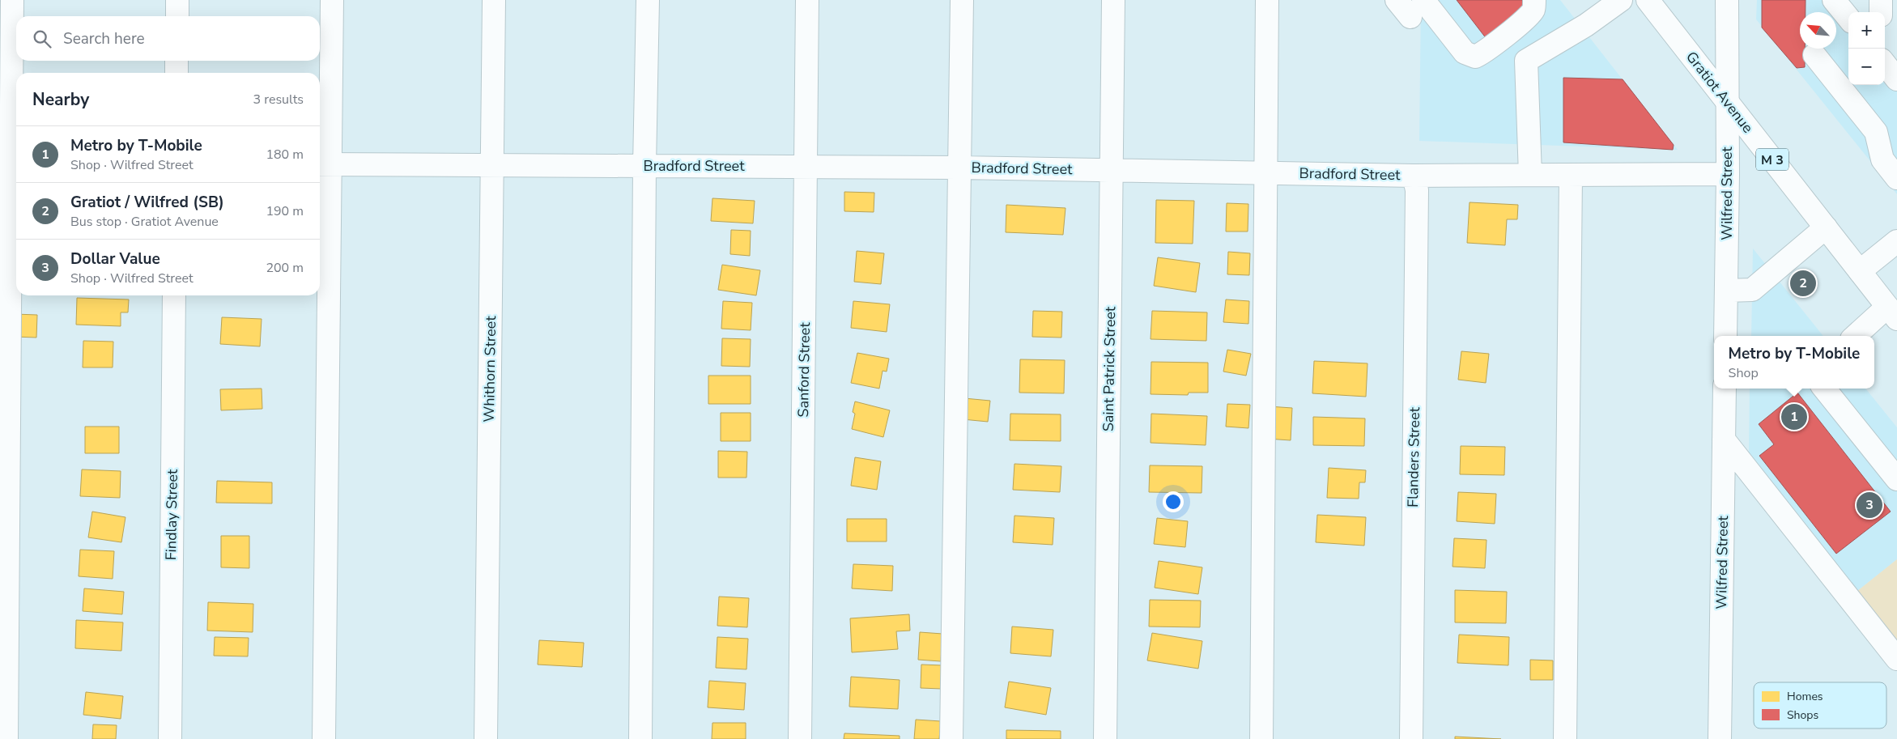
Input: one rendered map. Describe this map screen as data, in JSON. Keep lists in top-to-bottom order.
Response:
{
  "streets": {
    "street": [
      "Gratiot Avenue",
      "M 3",
      "Bradford Street",
      "Wilfred Street",
      "Whithorn Street",
      "Saint Patrick Street",
      "Sanford Street",
      "Flanders Street",
      "Findlay Street"
    ]
  },
  "crossings": [
    ["Gratiot Avenue", "Wilfred Street"],
    ["Bradford Street", "Wilfred Street"],
    ["Bradford Street", "Whithorn Street"],
    ["Bradford Street", "Saint Patrick Street"],
    ["Bradford Street", "Sanford Street"],
    ["Bradford Street", "Flanders Street"]
  ],
  "legend": ["Homes", "Shops"],
  "north": "top left",
  "page": {
    "map_buttons": ["+", "−"],
    "search": "Search here",
    "heading": ["Nearby", "3 results"],
    "list": [
      {
        "mark": "1",
        "name": "Metro by T-Mobile",
        "note": "Shop · Wilfred Street",
        "value": "180 m"
      },
      {
        "mark": "2",
        "name": "Gratiot / Wilfred (SB)",
        "note": "Bus stop · Gratiot Avenue",
        "value": "190 m"
      },
      {
        "mark": "3",
        "name": "Dollar Value",
        "note": "Shop · Wilfred Street",
        "value": "200 m"
      }
    ],
    "pins": ["2", "1", "3"],
    "popup": ["Metro by T-Mobile", "Shop"]
  }
}
